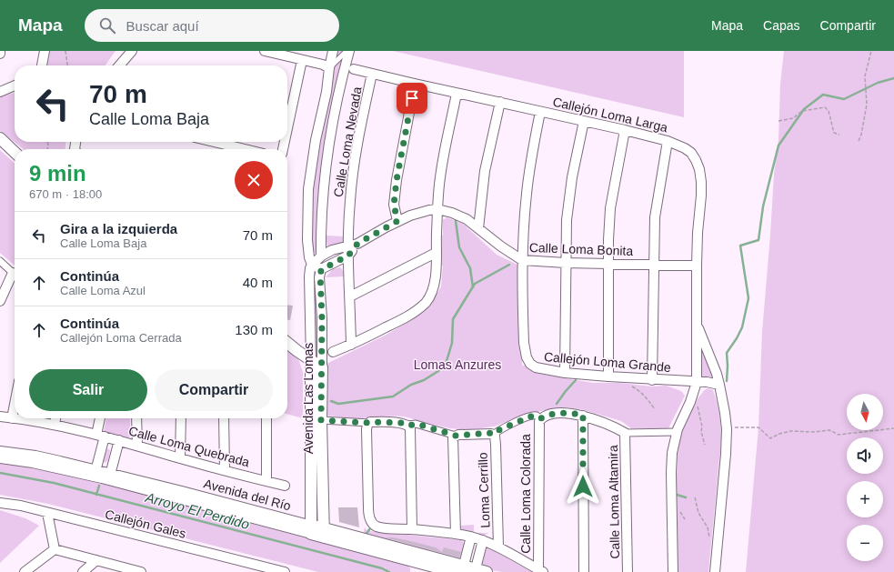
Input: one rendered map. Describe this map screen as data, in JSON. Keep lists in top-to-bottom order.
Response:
{
  "streets": {
    "street": [
      "Callejón Loma Larga",
      "Calle Loma Nevada",
      "Calle Loma Bonita",
      "Callejón Loma Grande",
      "Avenida Las Lomas",
      "Calle Loma Quebrada",
      "Loma Cerrillo",
      "Calle Loma Colorada",
      "Avenida del Río",
      "Calle Loma Altamira",
      "Callejón Gales"
    ]
  },
  "crossings": [
    ["Callejón Loma Larga", "Calle Loma Nevada"],
    ["Callejón Loma Larga", "Calle Loma Bonita"],
    ["Callejón Loma Larga", "Callejón Loma Grande"],
    ["Calle Loma Nevada", "Calle Loma Bonita"],
    ["Calle Loma Bonita", "Callejón Loma Grande"],
    ["Calle Loma Bonita", "Avenida Las Lomas"],
    ["Avenida Las Lomas", "Avenida del Río"]
  ],
  "water": ["Arroyo El Perdido"],
  "parks": ["Lomas Anzures"],
  "north": "bottom",
  "page": {
    "header": "Mapa",
    "search": "Buscar aquí",
    "nav": ["Mapa", "Capas", "Compartir"],
    "turn": ["70 m", "Calle Loma Baja"],
    "heading": ["9 min", "670 m · 18:00"],
    "list": [
      {
        "name": "Gira a la izquierda",
        "note": "Calle Loma Baja",
        "value": "70 m"
      },
      {
        "name": "Continúa",
        "note": "Calle Loma Azul",
        "value": "40 m"
      },
      {
        "name": "Continúa",
        "note": "Callejón Loma Cerrada",
        "value": "130 m"
      }
    ],
    "buttons": ["Salir", "Compartir"],
    "map_buttons": ["+", "−"]
  }
}
